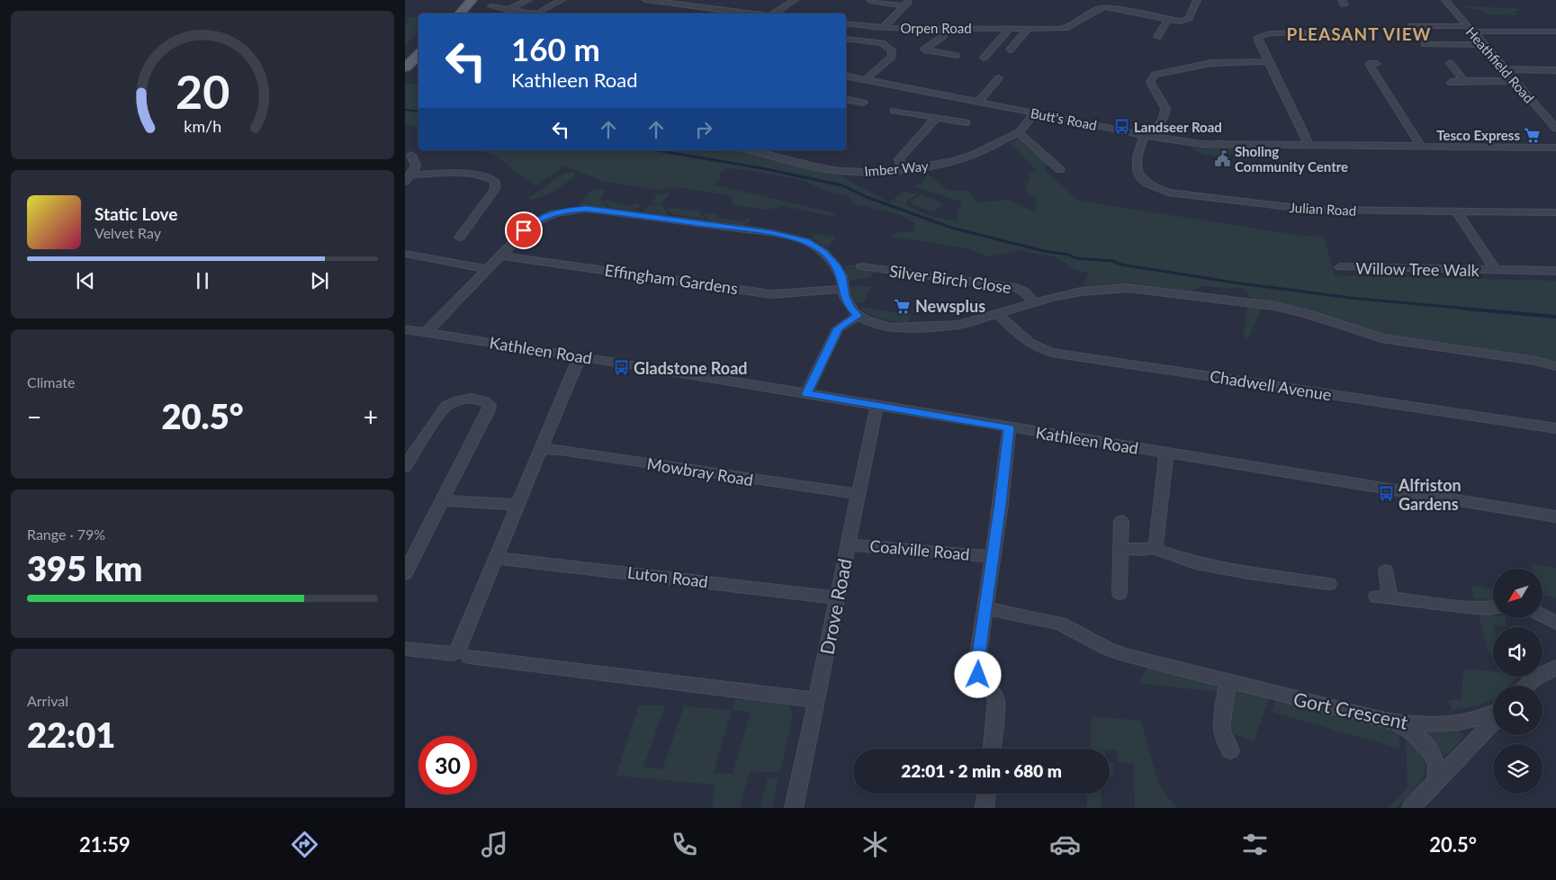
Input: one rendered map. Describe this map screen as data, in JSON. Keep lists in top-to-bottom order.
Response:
{
  "streets": {
    "street": [
      "Orpen Road",
      "Heathfield Road",
      "Butt's Road",
      "Imber Way",
      "Julian Road",
      "Willow Tree Walk",
      "Effingham Gardens",
      "Silver Birch Close",
      "Kathleen Road",
      "Chadwell Avenue",
      "Mowbray Road",
      "Coalville Road",
      "Luton Road",
      "Drove Road",
      "Gort Crescent"
    ]
  },
  "crossings": [
    ["Butt's Road", "Imber Way"],
    ["Butt's Road", "Julian Road"],
    ["Julian Road", "Willow Tree Walk"],
    ["Kathleen Road", "Drove Road"],
    ["Mowbray Road", "Drove Road"],
    ["Coalville Road", "Drove Road"],
    ["Luton Road", "Drove Road"]
  ],
  "districts": ["PLEASANT VIEW"],
  "places": {
    "bus stop": ["Landseer Road", "Gladstone Road", "Alfriston Gardens"],
    "supermarket": ["Tesco Express", "Newsplus"],
    "public building": ["Sholing Community Centre"]
  },
  "north": "bottom left",
  "page": {
    "turn": ["160 m", "Kathleen Road"],
    "song": ["Static Love", "Velvet Ray"],
    "tile": [
      "Climate",
      ["Range · 79%", "395 km"],
      ["Arrival", "22:01"]
    ],
    "heat": ["−", "20.5°", "+"],
    "limit": "30",
    "trip": "22:01 · 2 min · 680 m",
    "tabs": ["21:59", "20.5°"],
    "gauge": ["20", "km/h"]
  }
}
